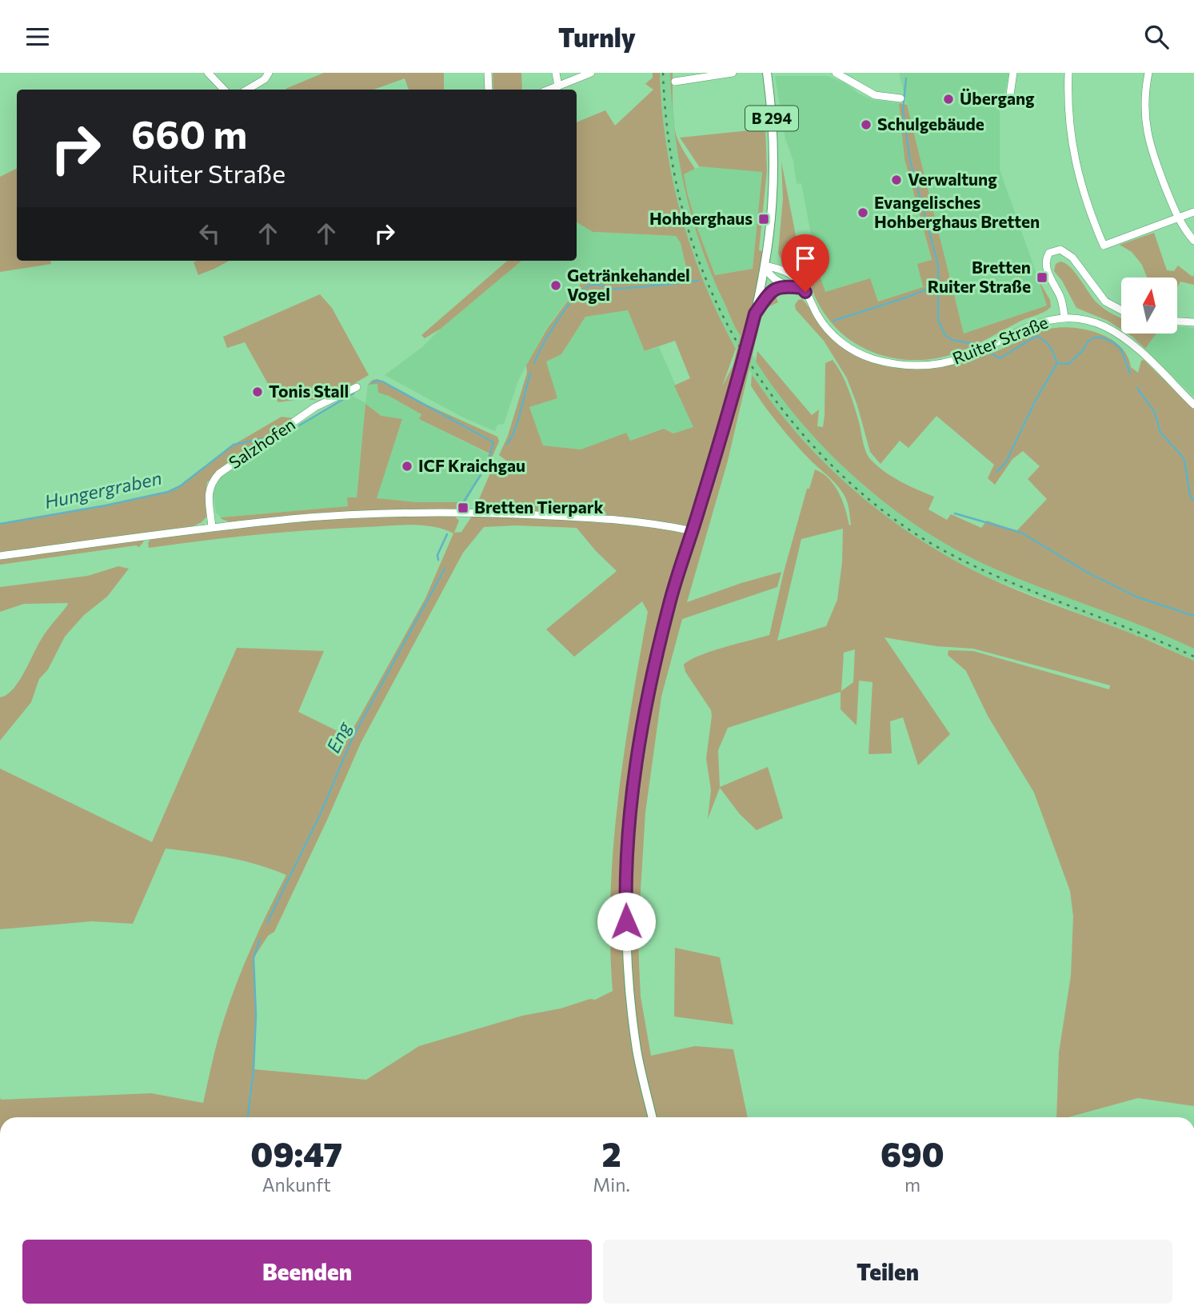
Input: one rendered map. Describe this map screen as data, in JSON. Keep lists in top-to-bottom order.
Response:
{
  "streets": {
    "main road": ["B 294"],
    "street": ["Ruiter Straße", "Salzhofen"]
  },
  "crossings": [
    ["B 294", "Ruiter Straße"]
  ],
  "water": ["Hungergraben", "Eng"],
  "places": {
    "other": [
      "Übergang",
      "Schulgebäude",
      "Verwaltung",
      "Evangelisches Hohberghaus Bretten",
      "Getränkehandel Vogel",
      "Tonis Stall",
      "ICF Kraichgau"
    ],
    "transit": ["Hohberghaus", "Bretten Ruiter Straße", "Bretten Tierpark"]
  },
  "north": "top",
  "page": {
    "header": "Turnly",
    "turn": ["660 m", "Ruiter Straße"],
    "eta": [
      "09:47",
      "Ankunft",
      "2",
      "Min.",
      "690",
      "m"
    ],
    "buttons": ["Beenden", "Teilen"]
  }
}
